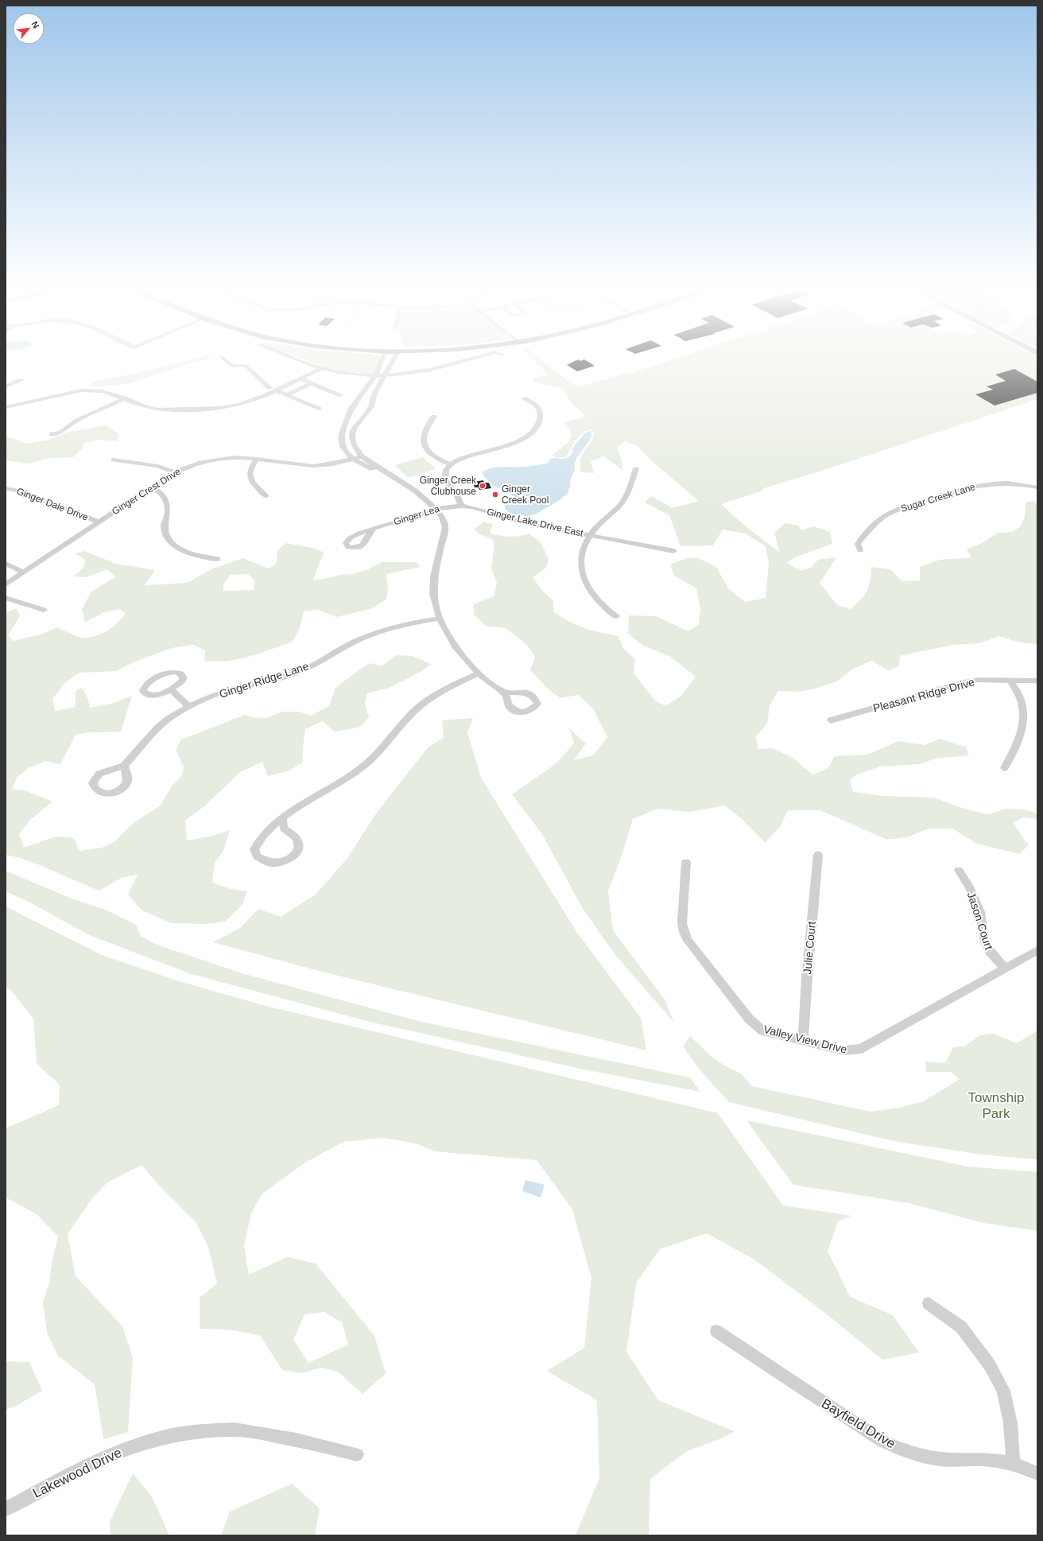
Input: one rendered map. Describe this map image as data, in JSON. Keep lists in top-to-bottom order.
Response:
{
  "streets": {
    "street": [
      "Ginger Crest Drive",
      "Sugar Creek Lane",
      "Ginger Dale Drive",
      "Ginger Lea",
      "Ginger Lake Drive East",
      "Ginger Ridge Lane",
      "Pleasant Ridge Drive",
      "Jason Court",
      "Julie Court",
      "Valley View Drive",
      "Bayfield Drive",
      "Lakewood Drive"
    ]
  },
  "crossings": [
    ["Ginger Crest Drive", "Ginger Dale Drive"],
    ["Ginger Lea", "Ginger Lake Drive East"],
    ["Jason Court", "Valley View Drive"],
    ["Julie Court", "Valley View Drive"]
  ],
  "parks": ["Township Park"],
  "places": ["Ginger Creek Clubhouse", "Ginger Creek Pool"],
  "north": "top right"
}
